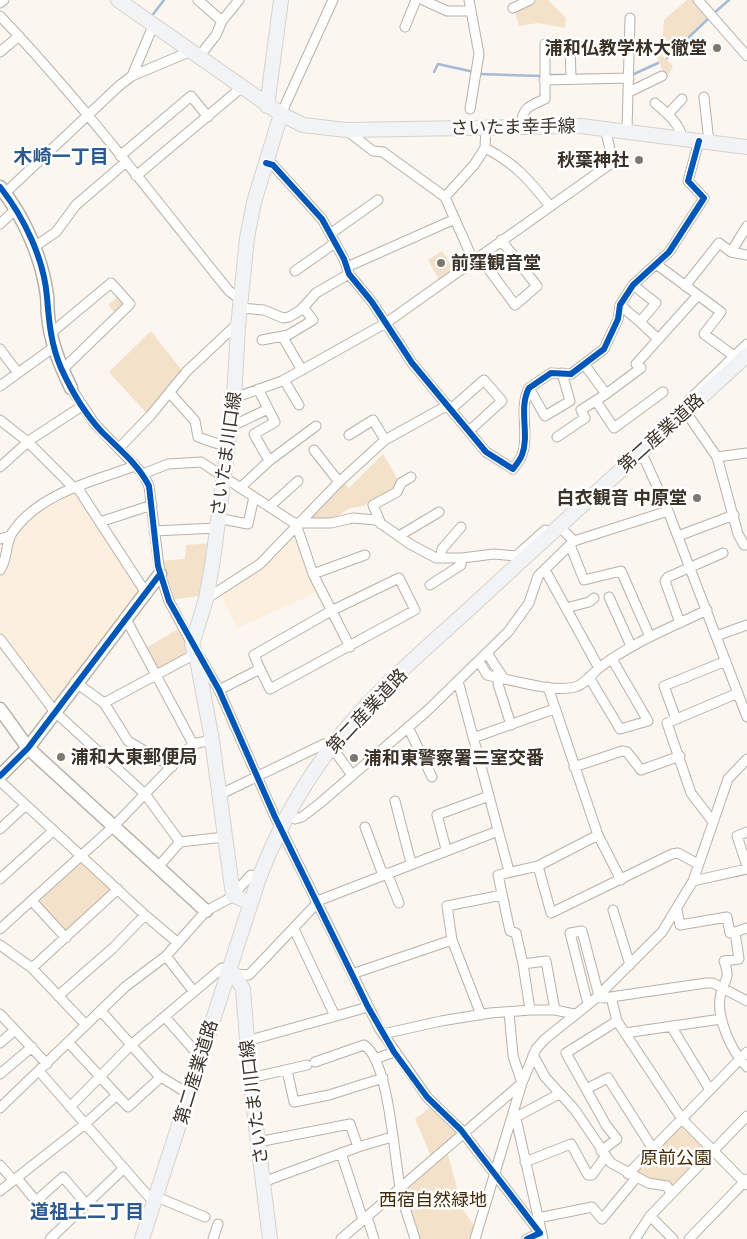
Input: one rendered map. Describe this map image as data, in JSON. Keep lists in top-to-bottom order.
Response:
{
  "streets": {
    "main road": ["さいたま幸手線", "第二産業道路", "さいたま川口線"]
  },
  "crossings": [
    ["さいたま幸手線", "さいたま川口線"],
    ["第二産業道路", "さいたま川口線"]
  ],
  "districts": ["木崎一丁目", "道祖土二丁目"],
  "parks": ["原前公園", "西宿自然緑地"],
  "places": [
    "浦和仏教学林大徹堂",
    "秋葉神社",
    "前窪観音堂",
    "白衣観音 中原堂",
    "浦和大東郵便局",
    "浦和東警察署三室交番"
  ]
}
